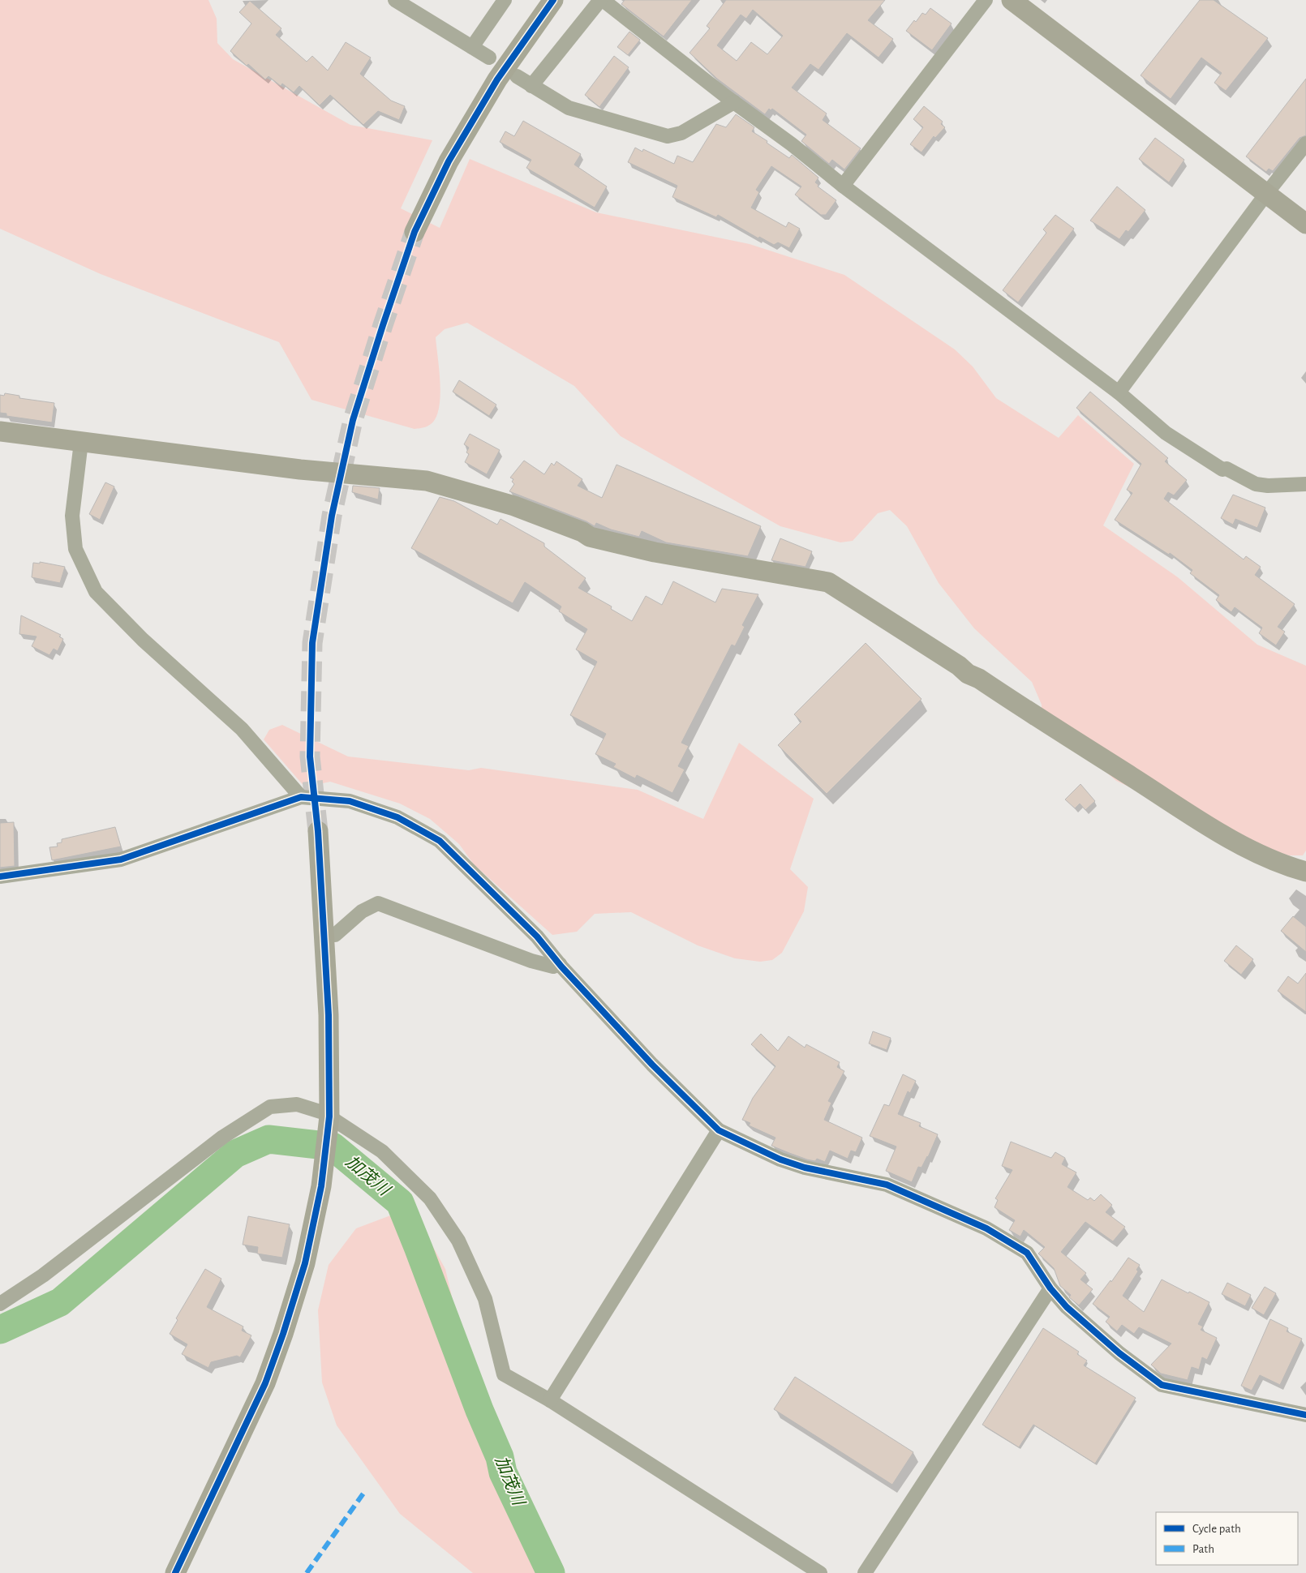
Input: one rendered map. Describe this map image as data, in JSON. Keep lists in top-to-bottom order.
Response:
{
  "water": ["加茂川"],
  "legend": ["Cycle path", "Path"]
}
